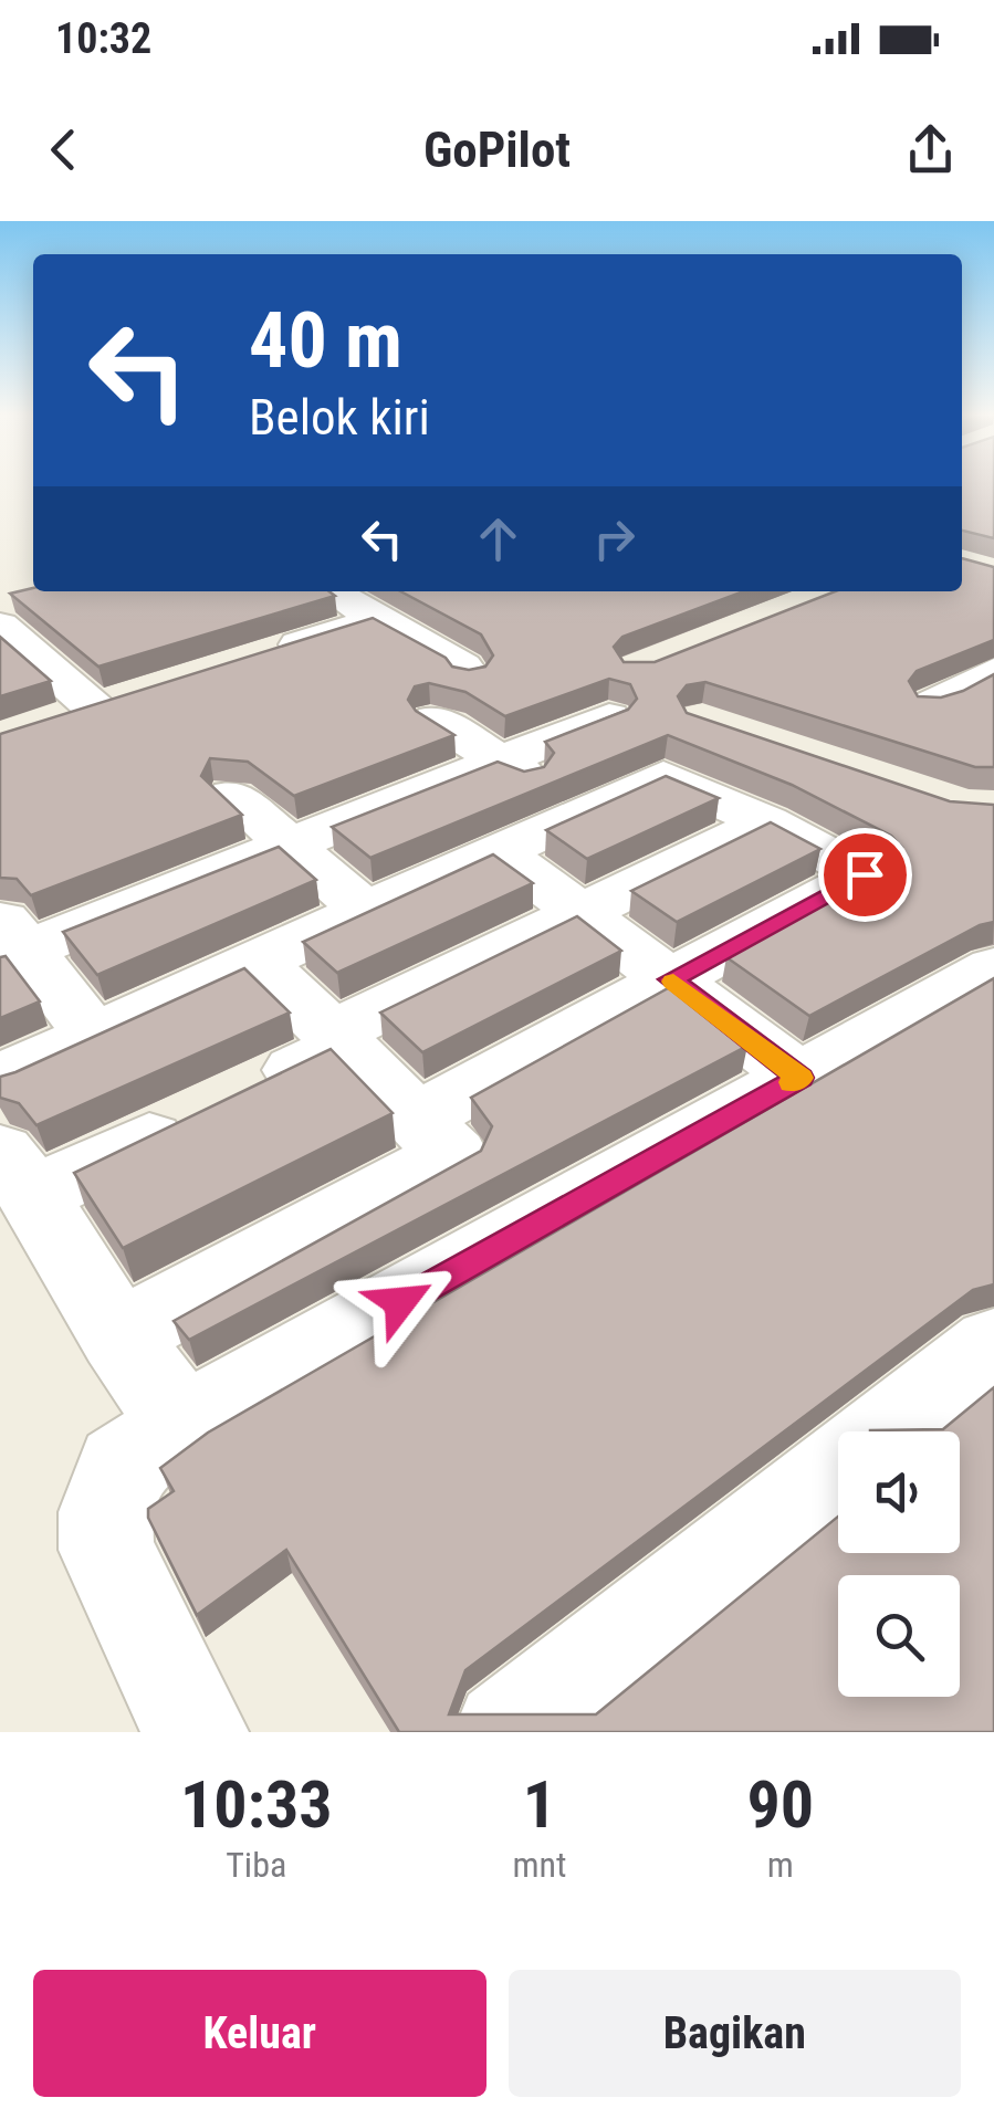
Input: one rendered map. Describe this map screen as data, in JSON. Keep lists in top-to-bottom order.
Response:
{
  "page": {
    "status": "10:32",
    "header": "GoPilot",
    "turn": ["40 m", "Belok kiri"],
    "eta": [
      "10:33",
      "Tiba",
      "1",
      "mnt",
      "90",
      "m"
    ],
    "buttons": ["Keluar", "Bagikan"]
  }
}
